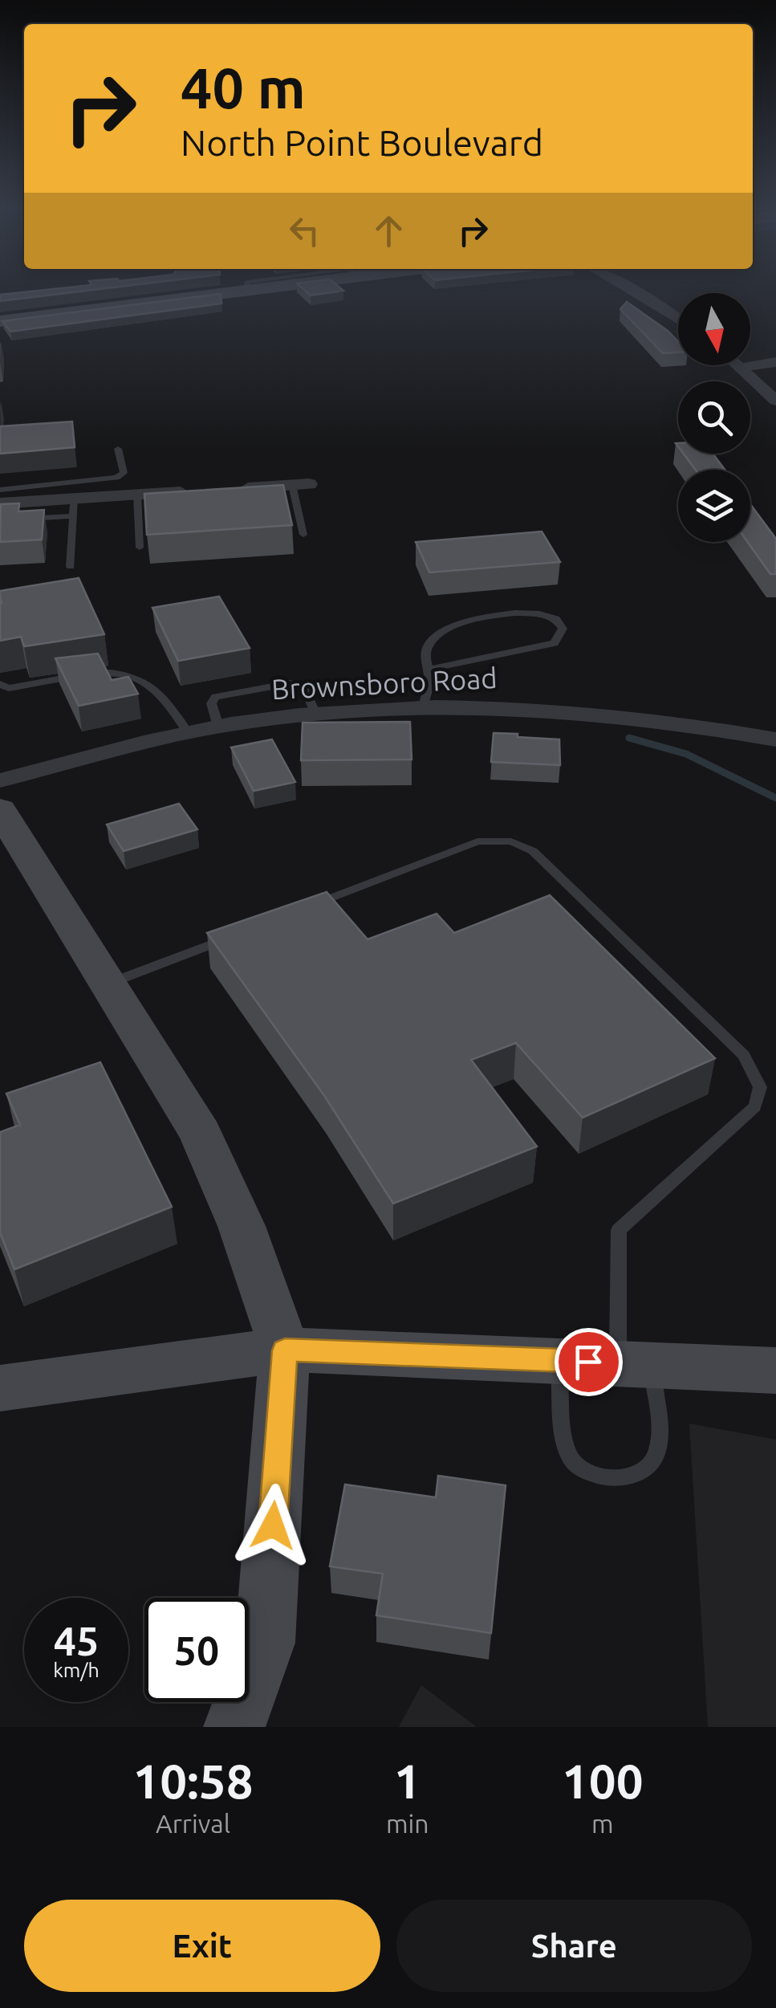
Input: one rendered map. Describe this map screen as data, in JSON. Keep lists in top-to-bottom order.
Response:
{
  "streets": {
    "street": ["Brownsboro Road"]
  },
  "north": "bottom",
  "page": {
    "turn": ["40 m", "North Point Boulevard"],
    "speed": "45 km/h",
    "limit": "50",
    "eta": [
      "10:58",
      "Arrival",
      "1",
      "min",
      "100",
      "m"
    ],
    "buttons": ["Exit", "Share"]
  }
}
